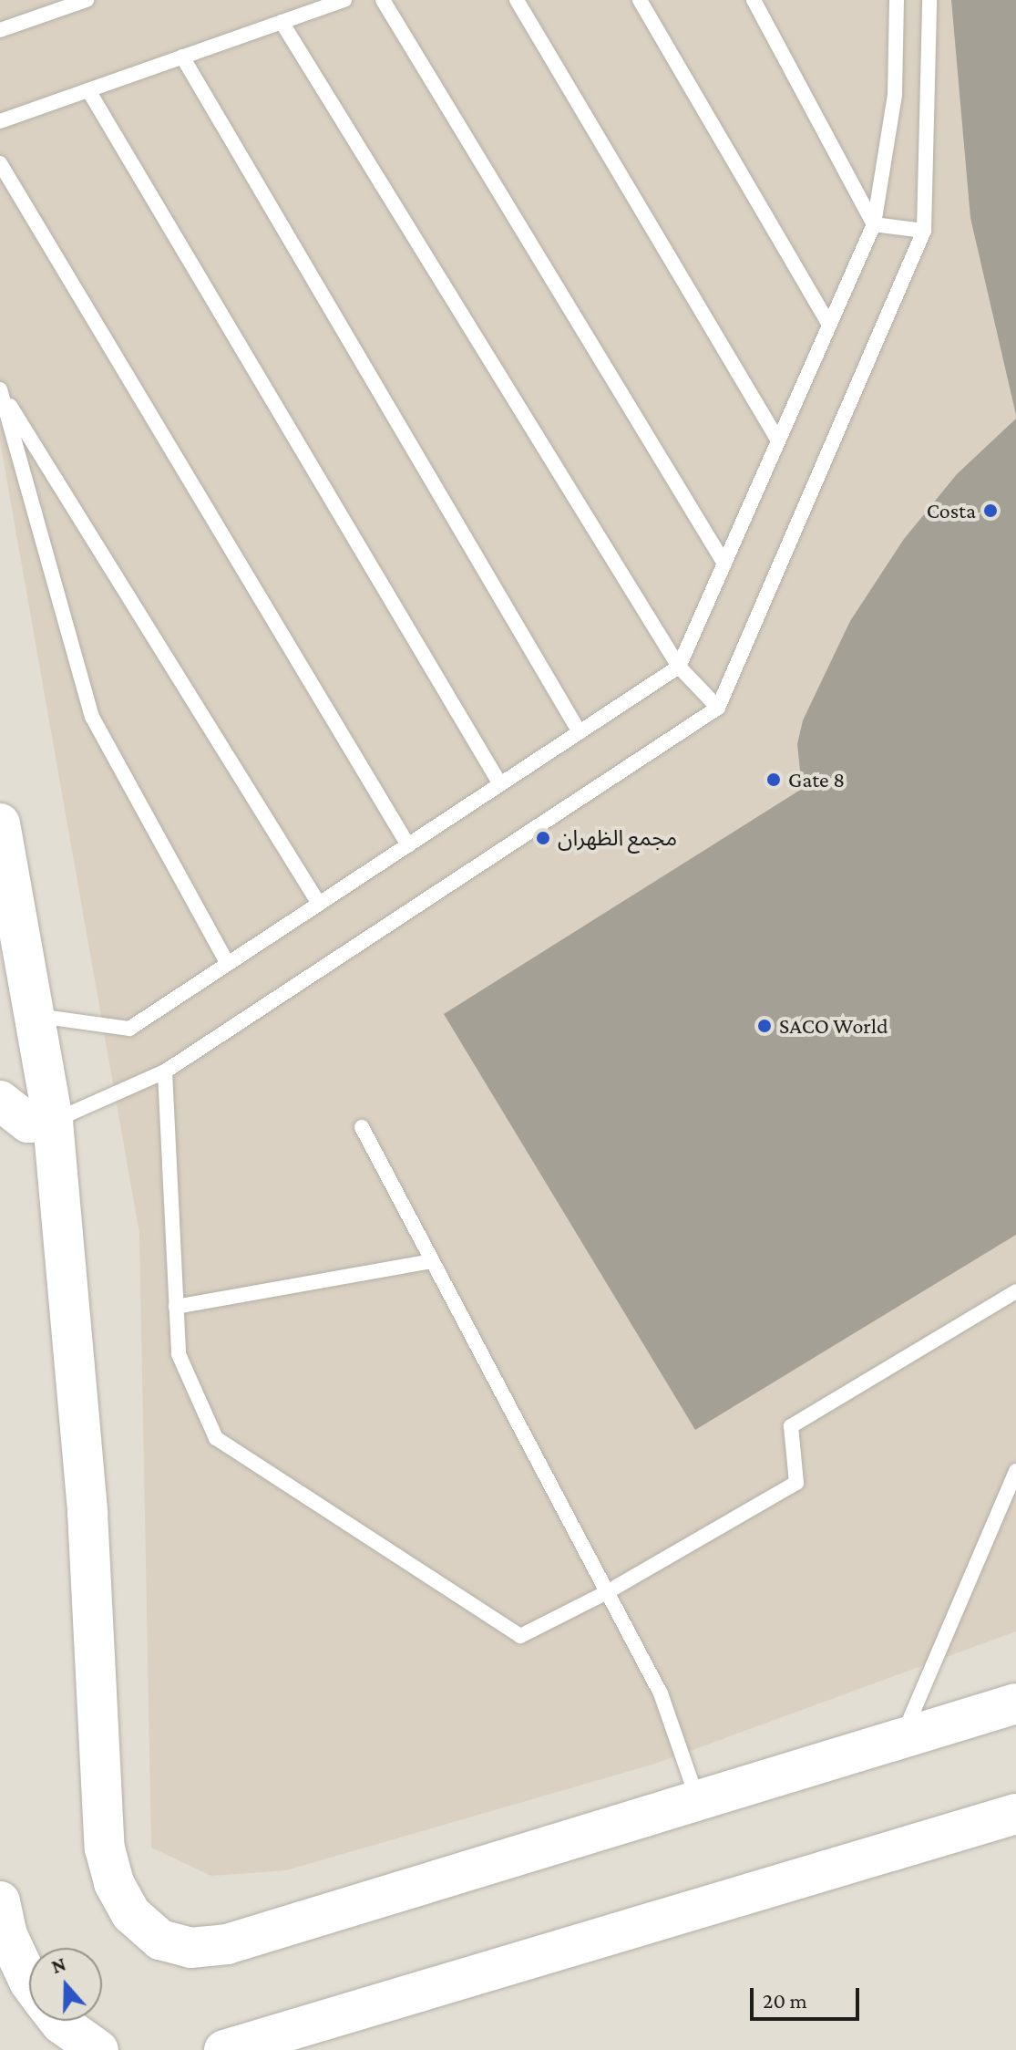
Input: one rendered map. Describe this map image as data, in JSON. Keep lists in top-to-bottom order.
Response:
{
  "places": [
    "Costa",
    "Gate 8",
    "مجمع الظهران",
    "SACO World"
  ],
  "scale_bar": "20 m",
  "north": "top"
}
